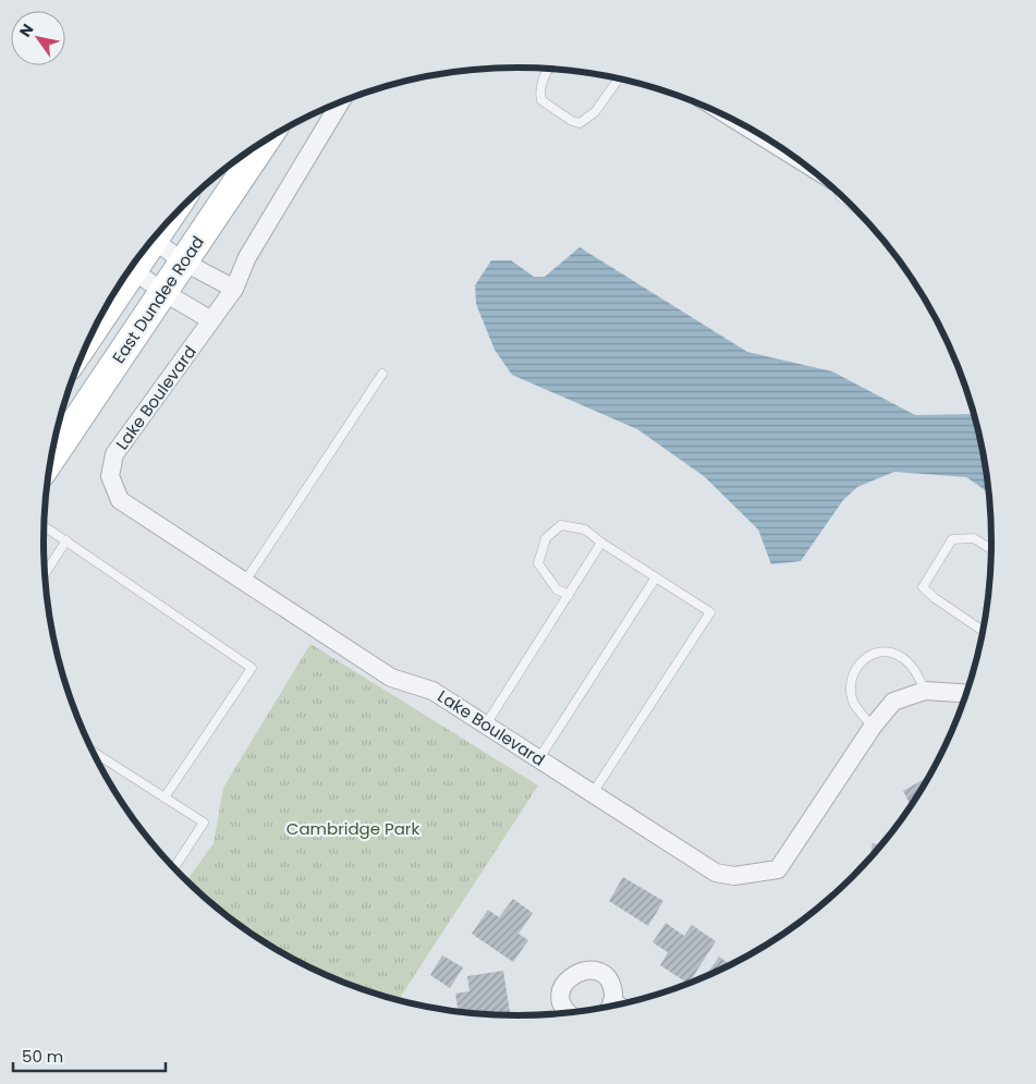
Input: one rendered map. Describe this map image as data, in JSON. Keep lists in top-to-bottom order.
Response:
{
  "streets": {
    "main road": ["East Dundee Road"],
    "street": ["Lake Boulevard"]
  },
  "parks": ["Cambridge Park"],
  "scale_bar": "50 m",
  "north": "top left"
}
